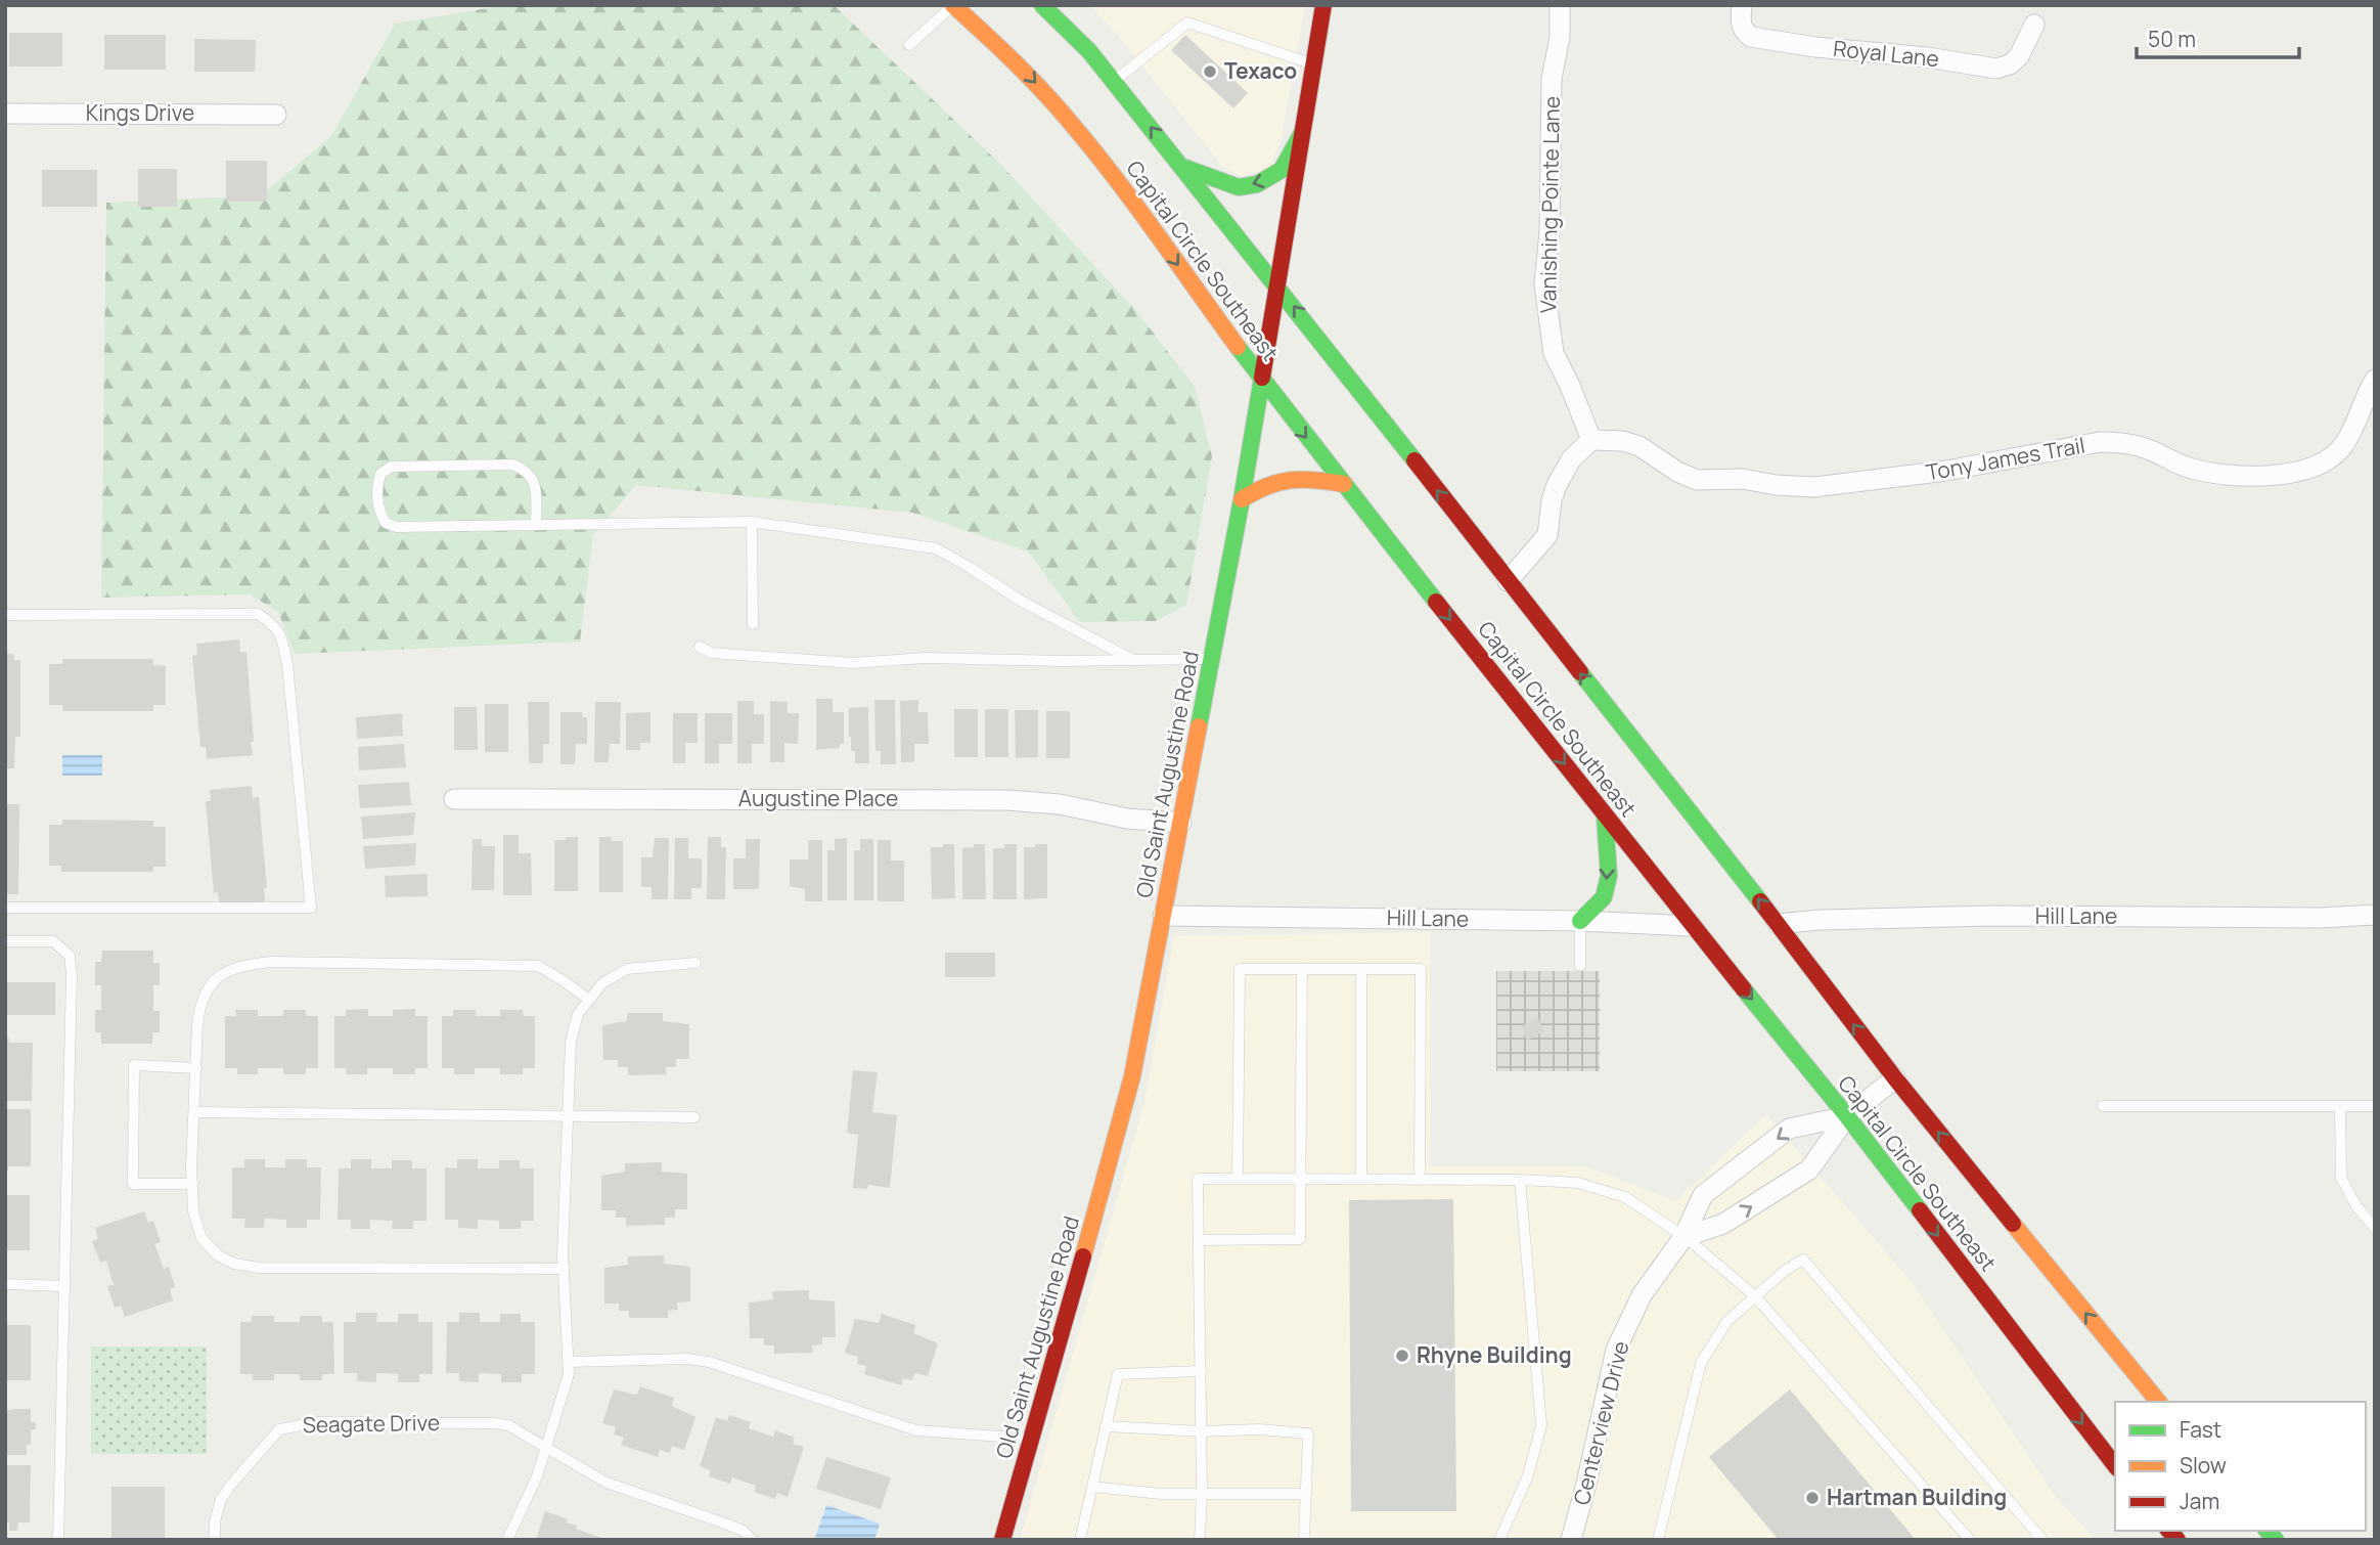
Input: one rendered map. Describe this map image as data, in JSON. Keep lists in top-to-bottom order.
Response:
{
  "streets": {
    "main road": ["Capital Circle Southeast", "Old Saint Augustine Road"],
    "street": [
      "Royal Lane",
      "Kings Drive",
      "Vanishing Pointe Lane",
      "Tony James Trail",
      "Augustine Place",
      "Hill Lane",
      "Centerview Drive"
    ],
    "lane": ["Seagate Drive"]
  },
  "crossings": [
    ["Vanishing Pointe Lane", "Tony James Trail"],
    ["Capital Circle Southeast", "Old Saint Augustine Road"],
    ["Capital Circle Southeast", "Hill Lane"],
    ["Capital Circle Southeast", "Centerview Drive"],
    ["Old Saint Augustine Road", "Augustine Place"],
    ["Old Saint Augustine Road", "Hill Lane"]
  ],
  "places": ["Texaco", "Rhyne Building", "Hartman Building"],
  "legend": ["Fast", "Slow", "Jam"],
  "scale_bar": "50 m"
}
